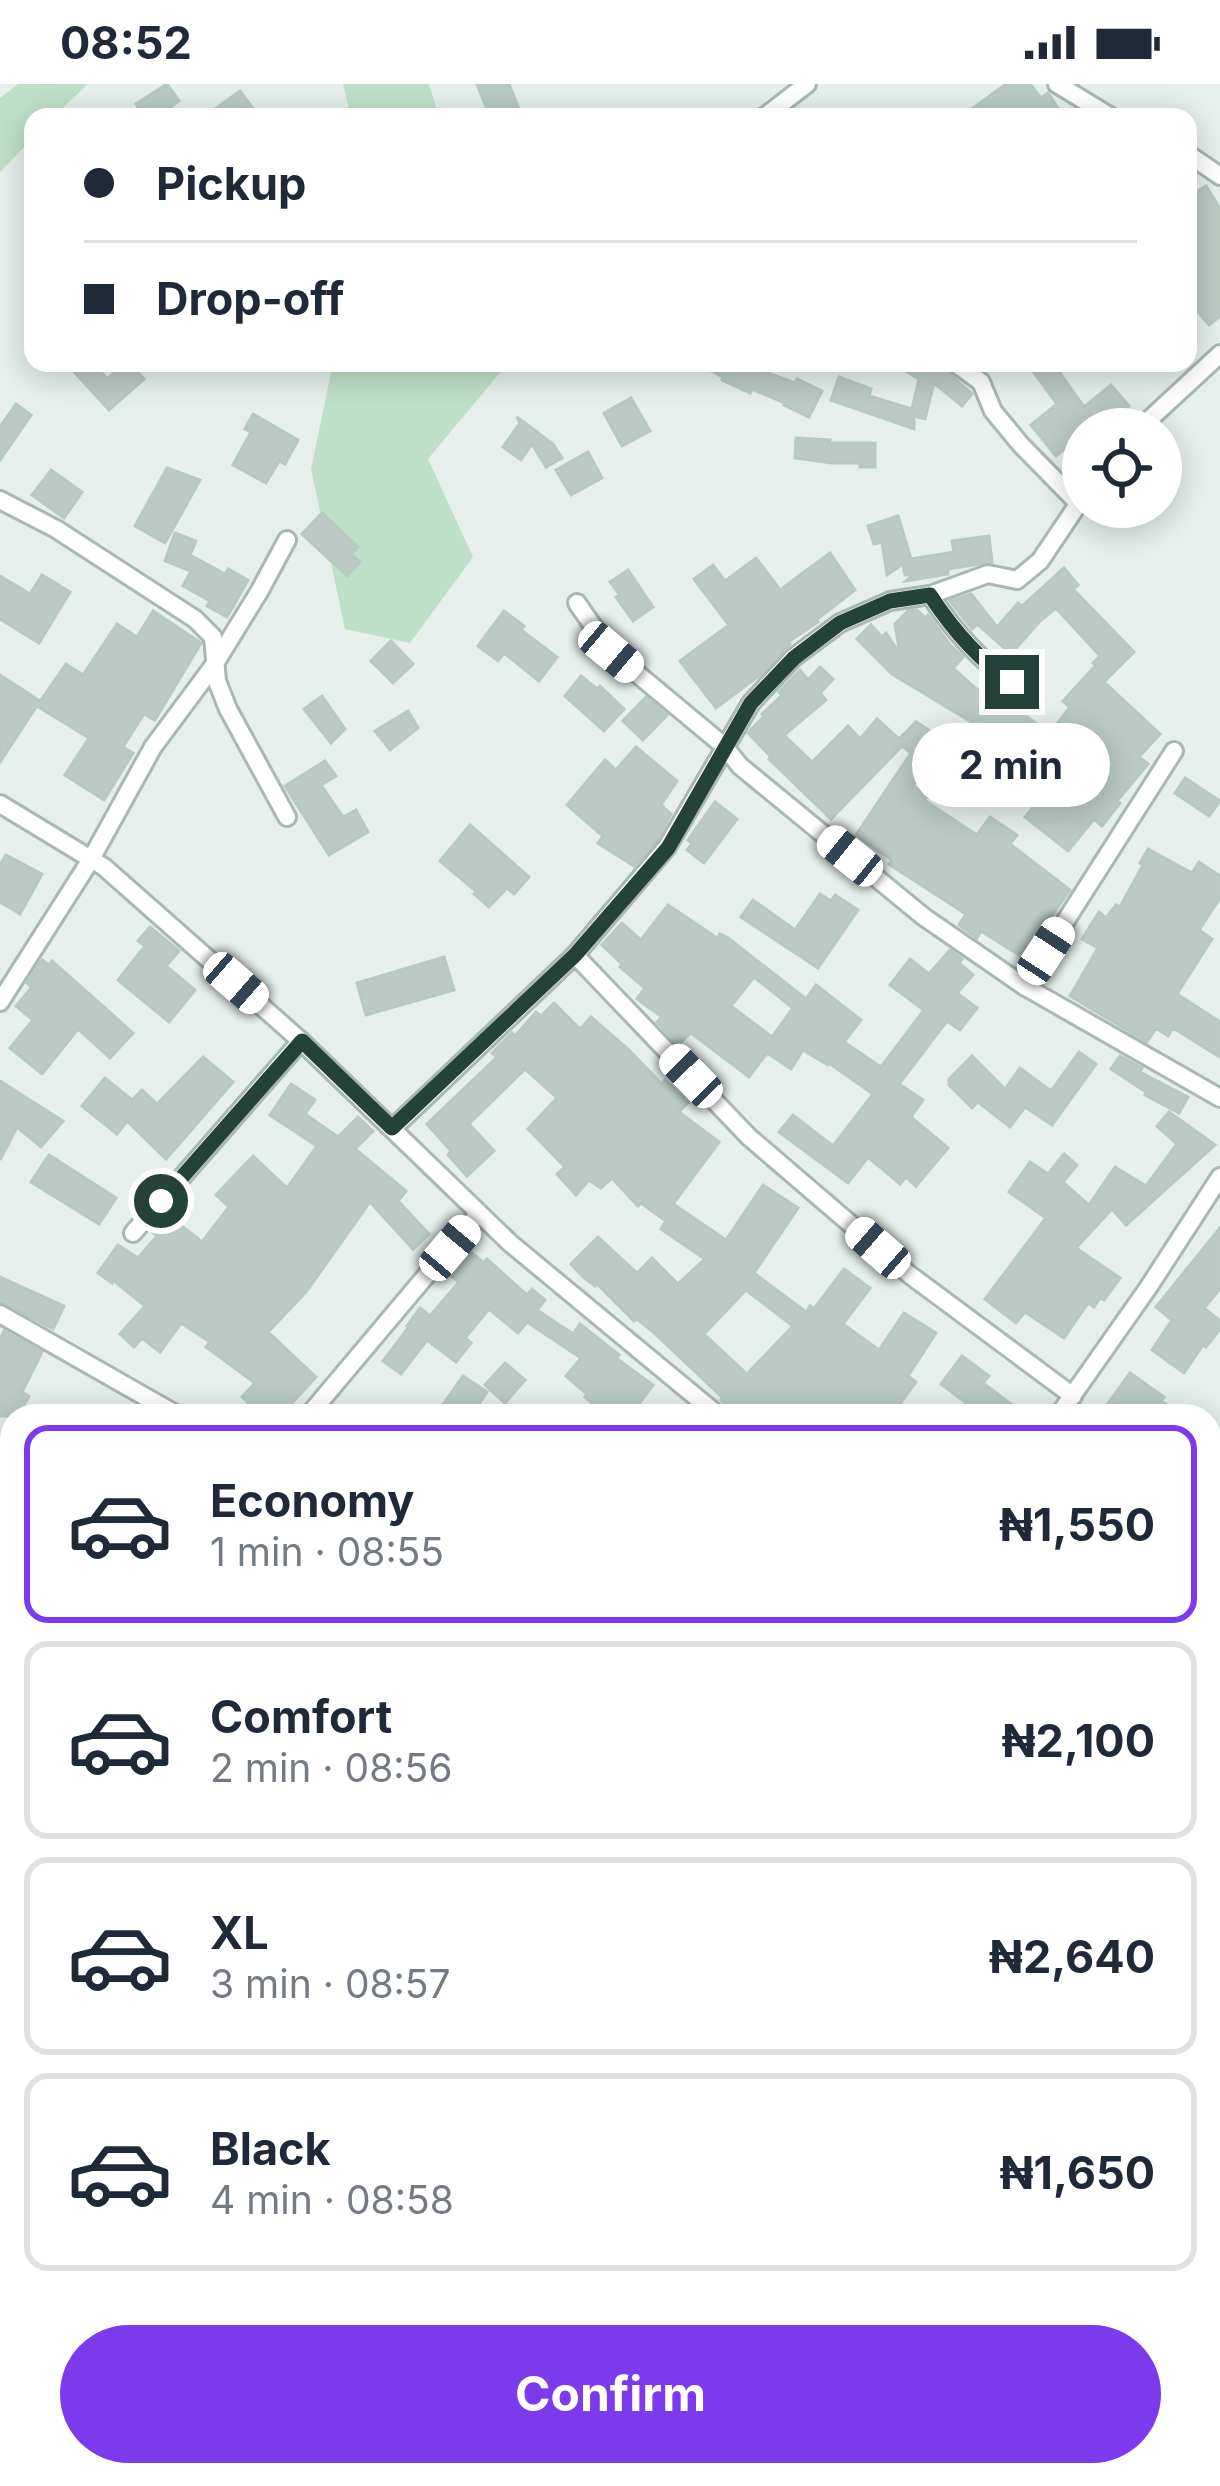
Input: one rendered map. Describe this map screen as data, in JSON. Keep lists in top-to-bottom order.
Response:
{
  "page": {
    "status": "08:52",
    "banner": ["Pickup", "Drop-off"],
    "bubble": "2 min",
    "list": [
      {
        "name": "Economy",
        "note": "1 min · 08:55",
        "value": "₦1,550"
      },
      {
        "name": "Comfort",
        "note": "2 min · 08:56",
        "value": "₦2,100"
      },
      {
        "name": "XL",
        "note": "3 min · 08:57",
        "value": "₦2,640"
      },
      {
        "name": "Black",
        "note": "4 min · 08:58",
        "value": "₦1,650"
      }
    ],
    "buttons": "Confirm"
  }
}
